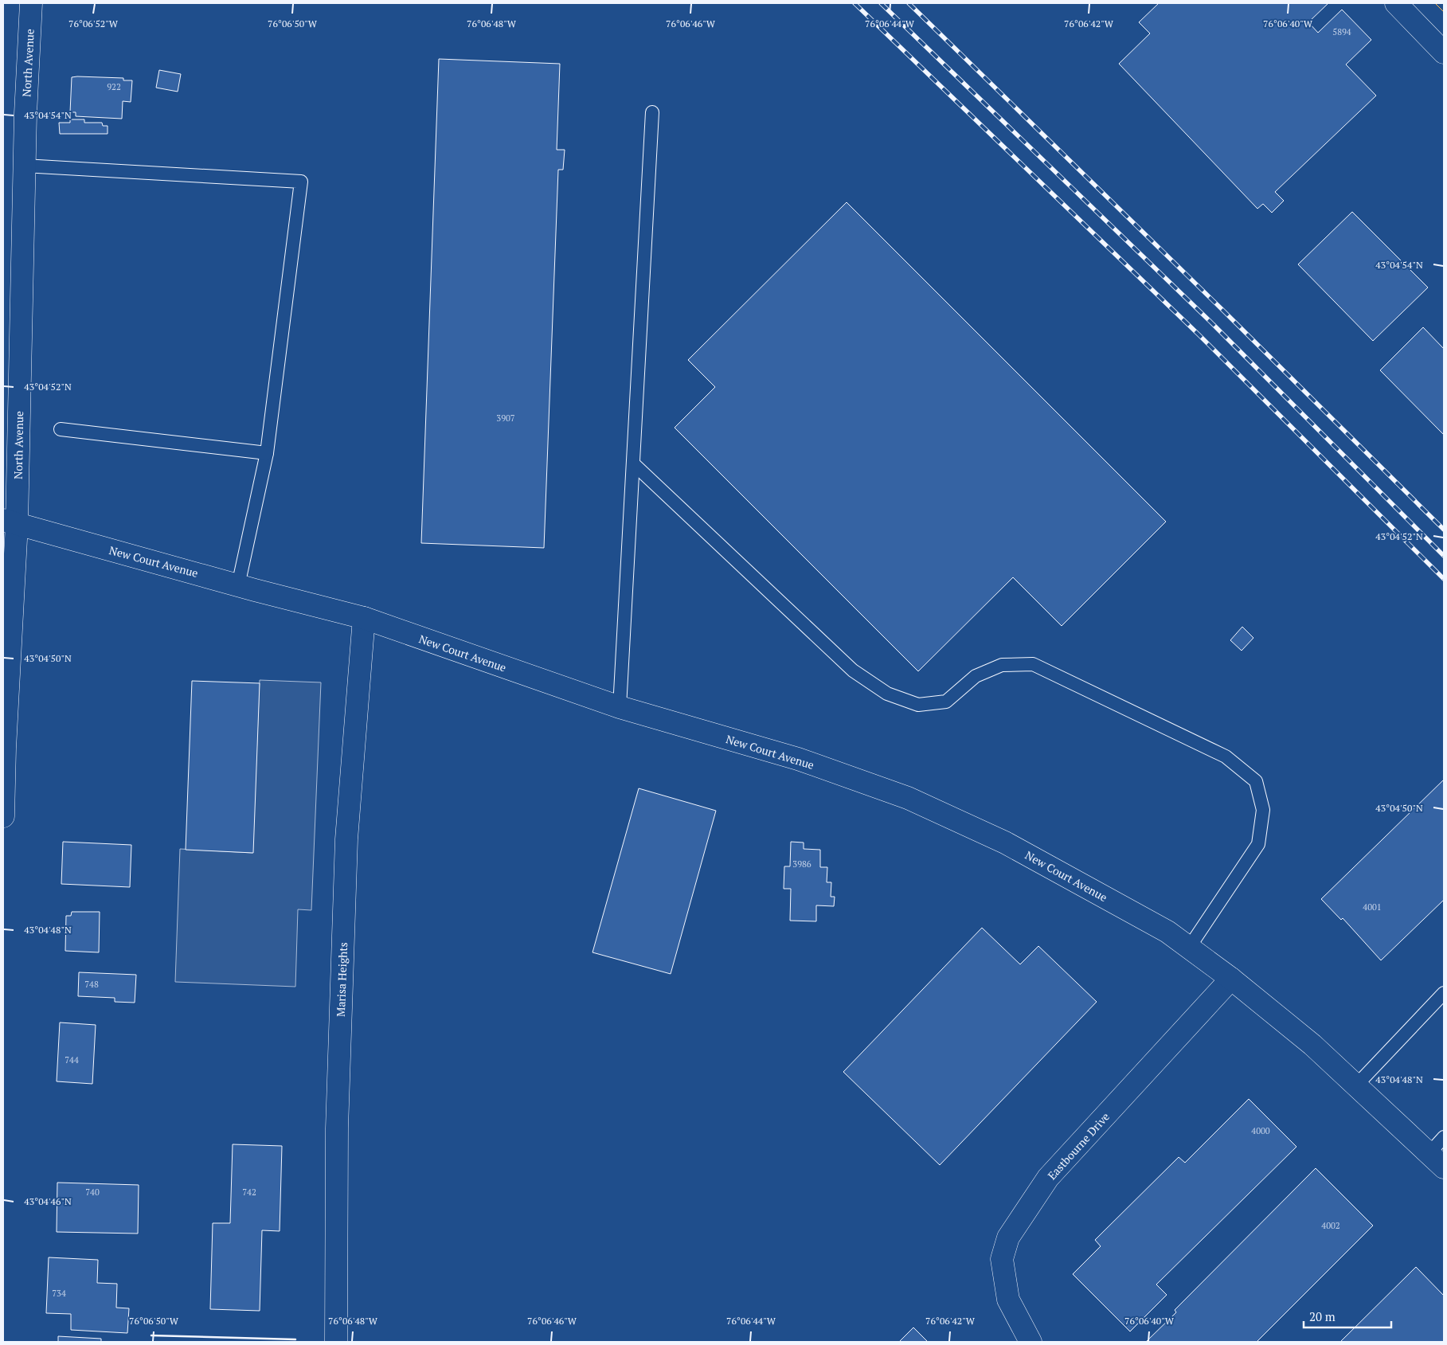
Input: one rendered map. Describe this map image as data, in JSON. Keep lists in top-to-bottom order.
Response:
{
  "streets": {
    "street": [
      "North Avenue",
      "New Court Avenue",
      "Marisa Heights",
      "Eastbourne Drive"
    ]
  },
  "crossings": [
    ["North Avenue", "New Court Avenue"],
    ["New Court Avenue", "Marisa Heights"],
    ["New Court Avenue", "Eastbourne Drive"]
  ],
  "house_numbers": [
    "5894",
    "922",
    "3907",
    "3986",
    "4001",
    "748",
    "744",
    "4000",
    "740",
    "742",
    "4002",
    "734"
  ],
  "scale_bar": "20 m",
  "coordinates": [
    "76°06'52\"W",
    "76°06'50\"W",
    "76°06'48\"W",
    "76°06'46\"W",
    "76°06'44\"W",
    "76°06'42\"W",
    "76°06'40\"W",
    "43°04'54\"N",
    "43°04'52\"N",
    "43°04'50\"N",
    "43°04'48\"N",
    "43°04'46\"N"
  ]
}
